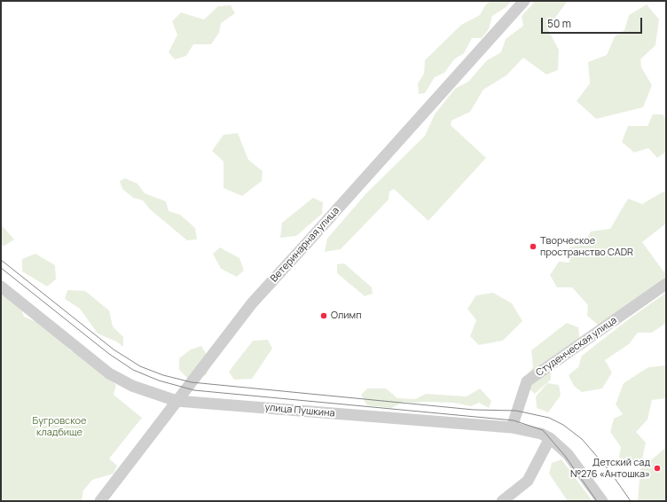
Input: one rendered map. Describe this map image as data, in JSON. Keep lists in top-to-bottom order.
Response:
{
  "streets": {
    "street": ["Ветеринарная улица", "Студенческая улица", "улица Пушкина"]
  },
  "crossings": [
    ["Ветеринарная улица", "улица Пушкина"],
    ["Студенческая улица", "улица Пушкина"]
  ],
  "parks": ["Бугровское кладбище"],
  "places": ["Творческое пространство CADR", "Олимп", "Детский сад №276 «Антошка»"],
  "scale_bar": "50 m"
}
